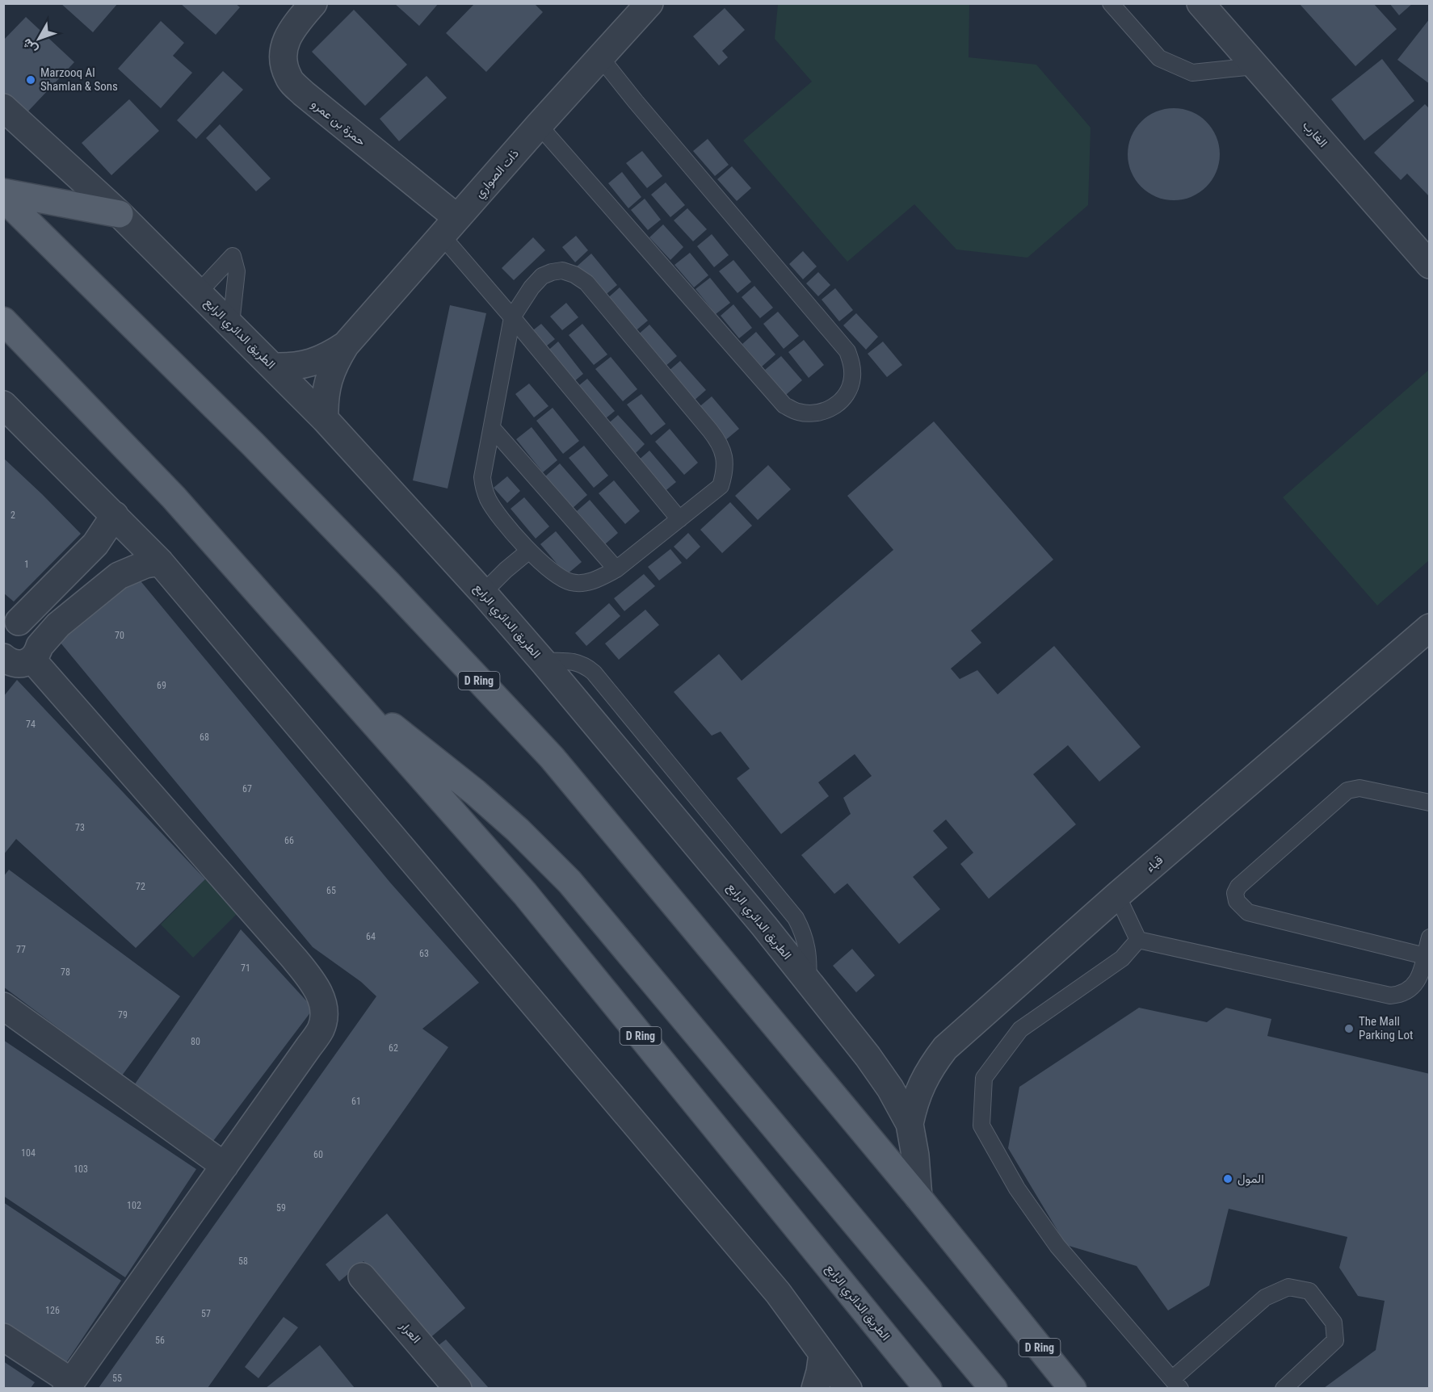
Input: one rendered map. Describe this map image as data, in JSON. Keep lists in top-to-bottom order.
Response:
{
  "streets": {
    "main road": ["الطريق الدائري الرابع", "D Ring"],
    "street": [
      "حمزة بن عمرو",
      "الغارب",
      "ذات الصواري",
      "قباء",
      "العرار"
    ]
  },
  "crossings": [
    ["حمزة بن عمرو", "ذات الصواري"],
    ["ذات الصواري", "الطريق الدائري الرابع"],
    ["الطريق الدائري الرابع", "D Ring"],
    ["الطريق الدائري الرابع", "قباء"]
  ],
  "places": ["Marzooq Al Shamlan & Sons", "The Mall Parking Lot", "المول"],
  "house_numbers": [
    "2",
    "1",
    "70",
    "69",
    "74",
    "68",
    "67",
    "73",
    "66",
    "72",
    "65",
    "64",
    "77",
    "63",
    "71",
    "78",
    "79",
    "80",
    "62",
    "61",
    "104",
    "60",
    "103",
    "102",
    "59",
    "58",
    "126",
    "57",
    "56",
    "55"
  ],
  "north": "bottom left"
}
